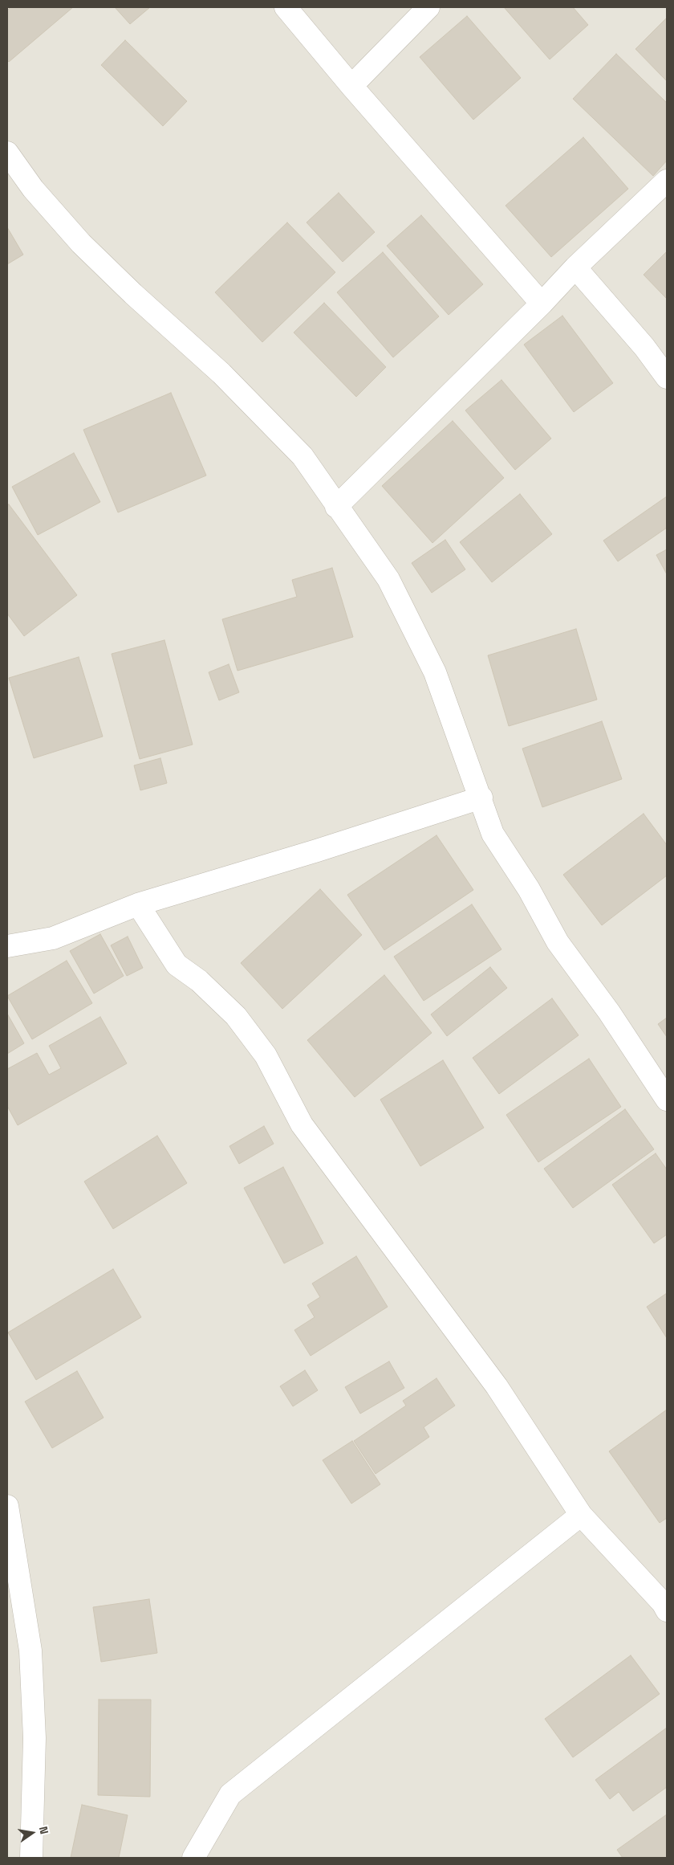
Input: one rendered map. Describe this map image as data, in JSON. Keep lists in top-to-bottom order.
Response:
{
  "north": "right"
}
